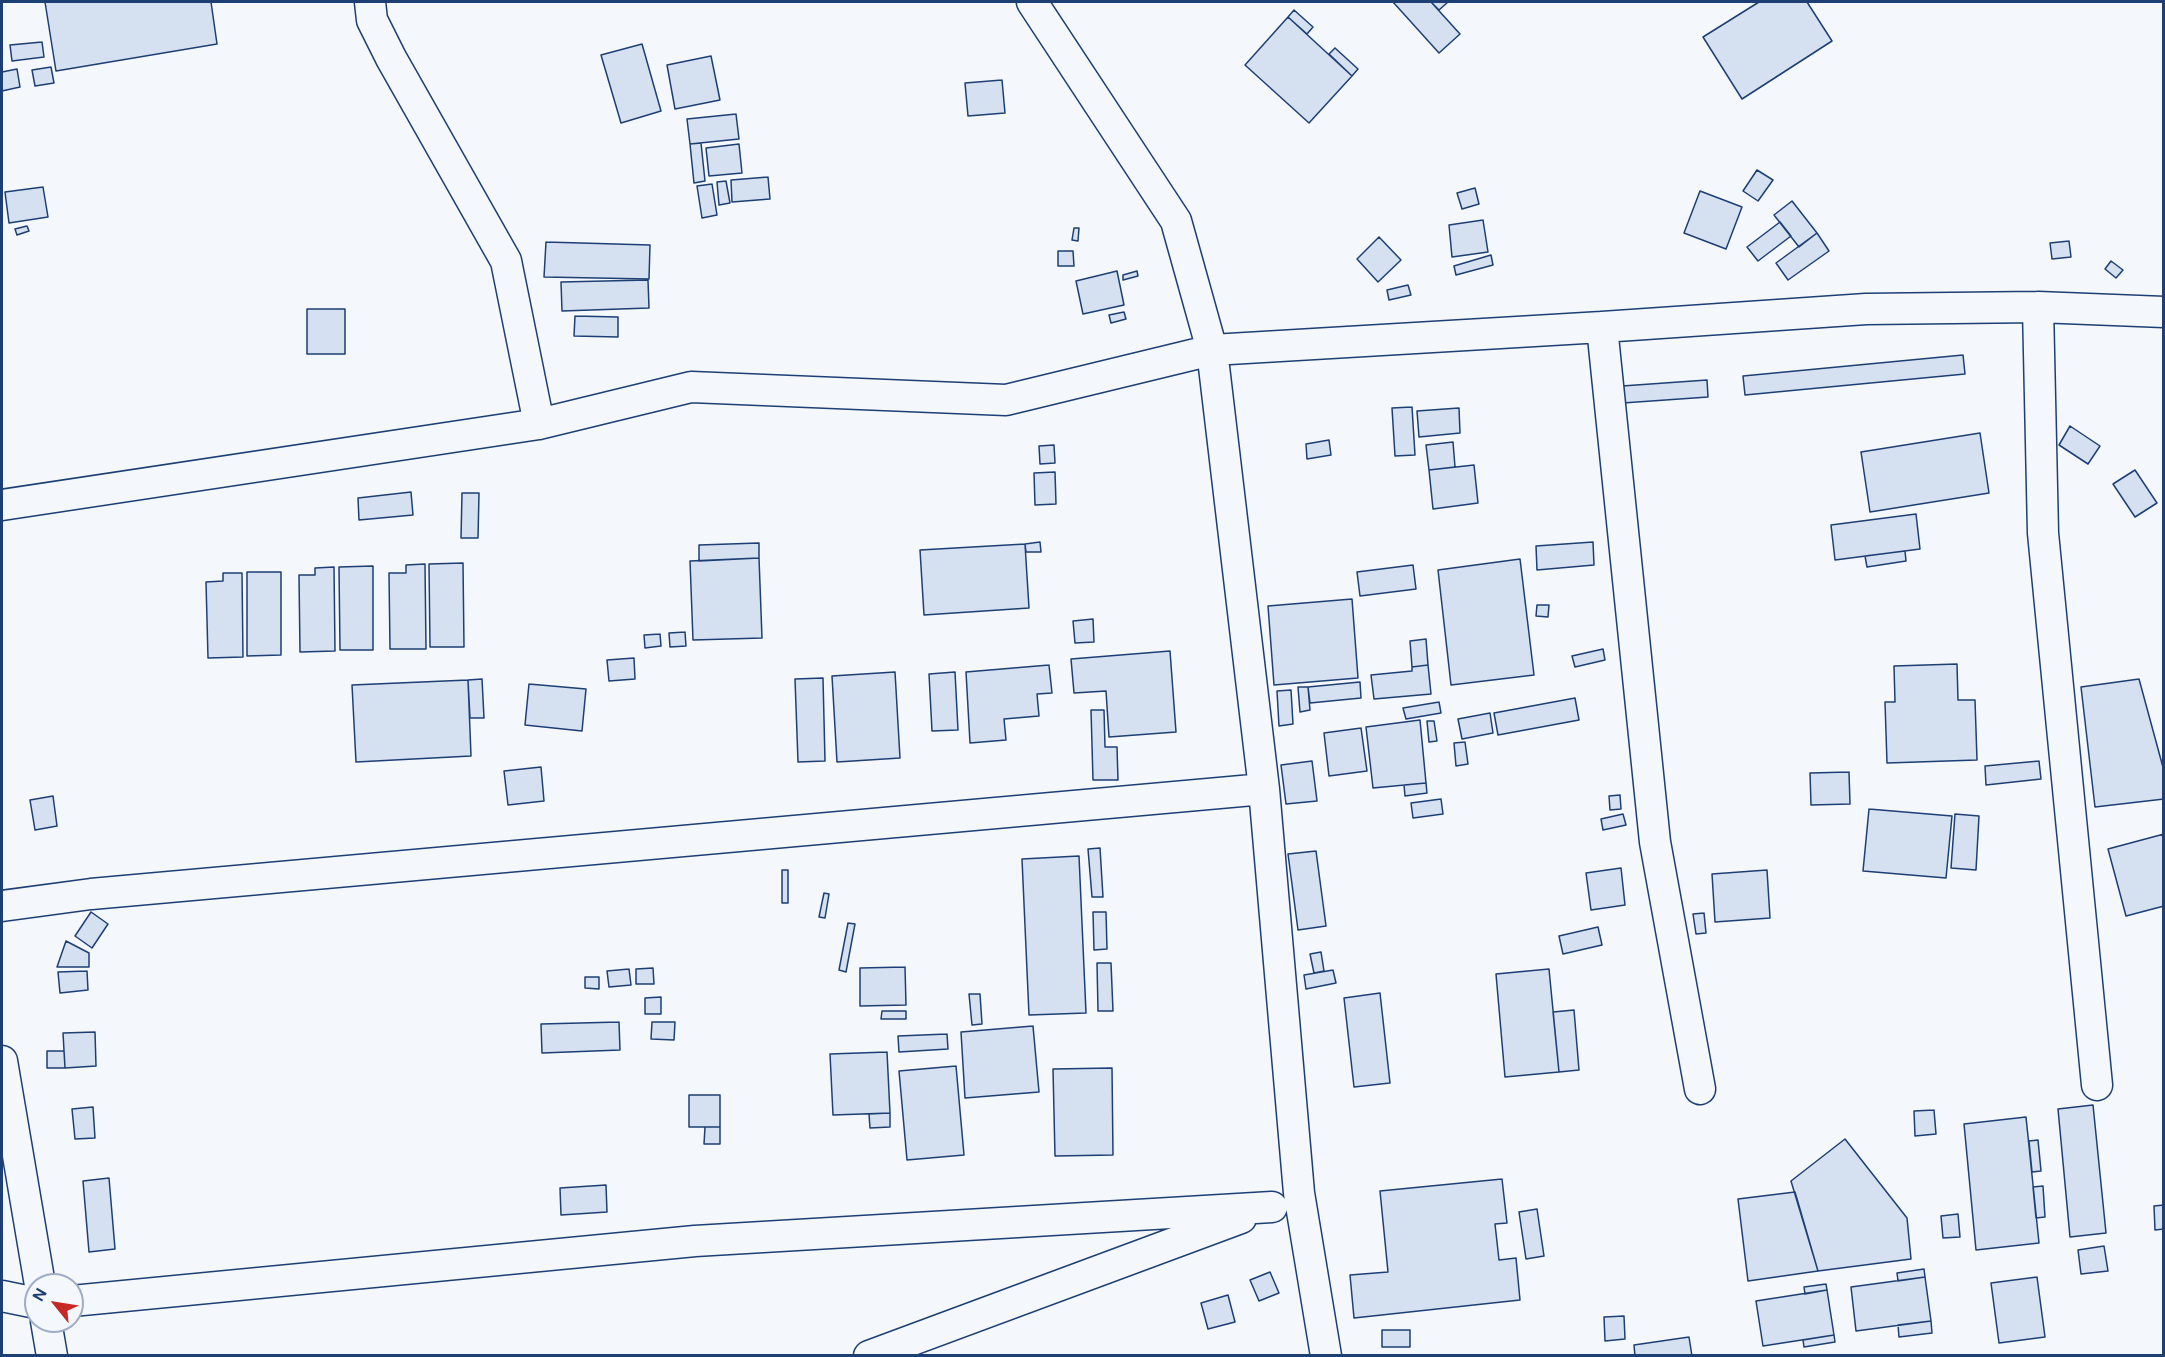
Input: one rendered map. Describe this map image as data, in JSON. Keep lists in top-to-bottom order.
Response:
{
  "north": "top left"
}
